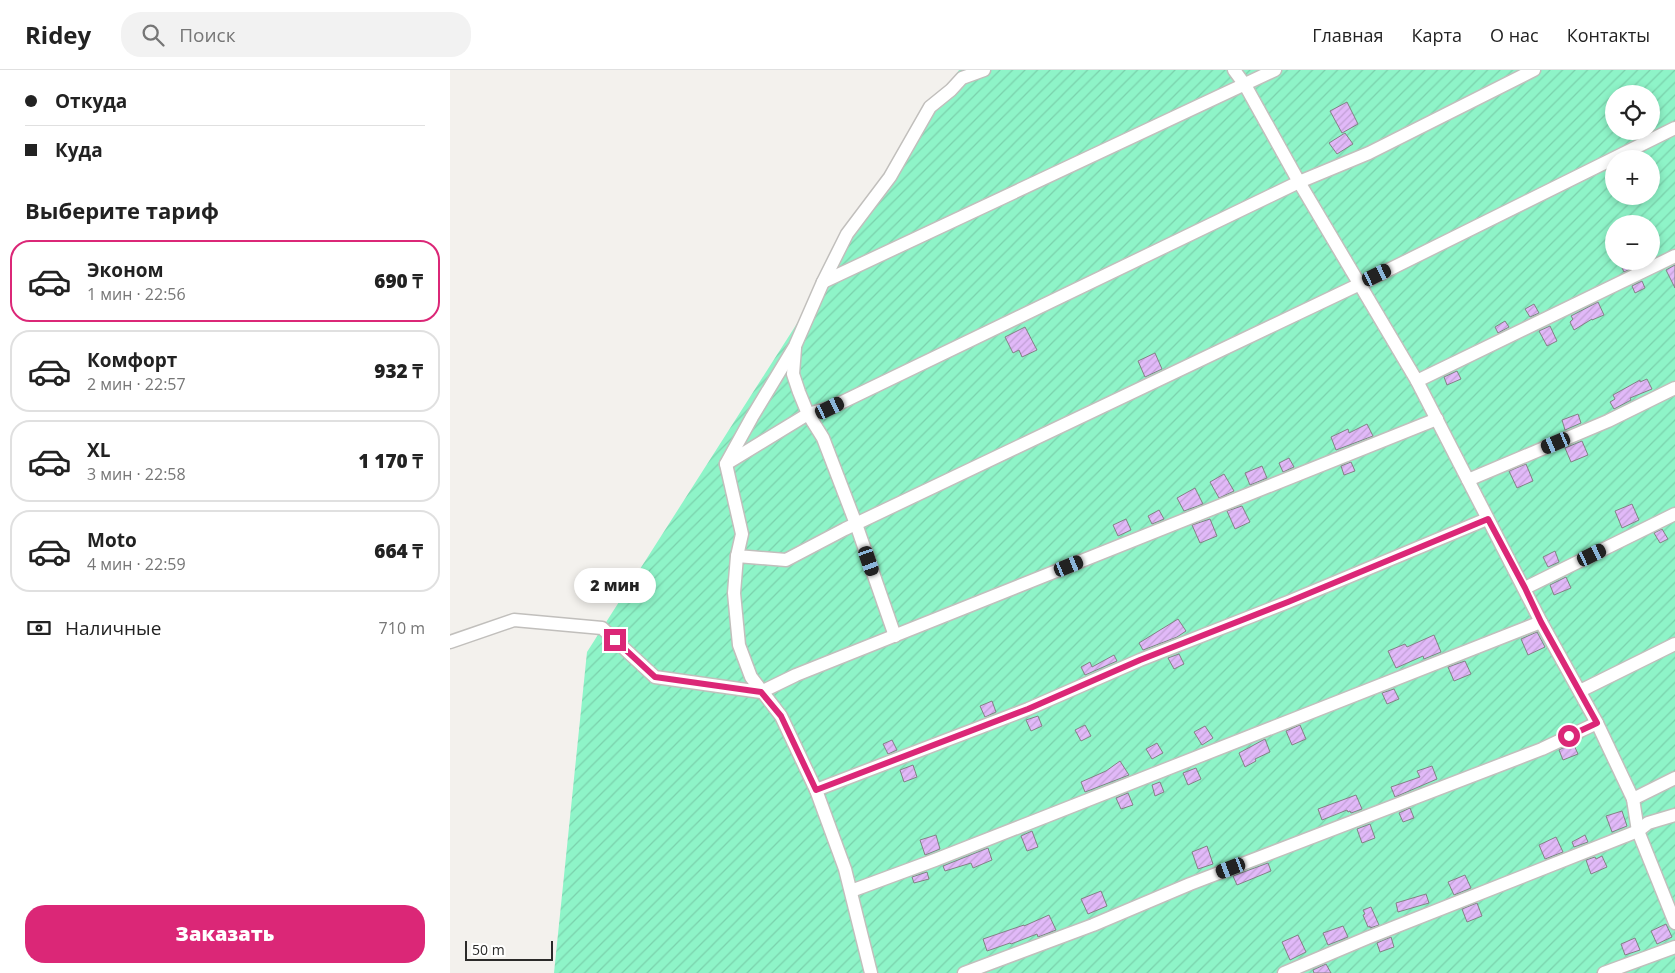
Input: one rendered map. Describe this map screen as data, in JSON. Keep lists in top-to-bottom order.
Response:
{
  "scale_bar": "50 m",
  "page": {
    "header": "Ridey",
    "search": "Поиск",
    "nav": [
      "Главная",
      "Карта",
      "О нас",
      "Контакты"
    ],
    "banner": ["Откуда", "Куда"],
    "map_buttons": ["+", "−"],
    "heading": "Выберите тариф",
    "list": [
      {
        "name": "Эконом",
        "note": "1 мин · 22:56",
        "value": "690 ₸"
      },
      {
        "name": "Комфорт",
        "note": "2 мин · 22:57",
        "value": "932 ₸"
      },
      {
        "name": "XL",
        "note": "3 мин · 22:58",
        "value": "1 170 ₸"
      },
      {
        "name": "Moto",
        "note": "4 мин · 22:59",
        "value": "664 ₸"
      }
    ],
    "bubble": "2 мин",
    "pay": ["Наличные", "710 m"],
    "buttons": "Заказать",
    "scale": "50 m"
  }
}
